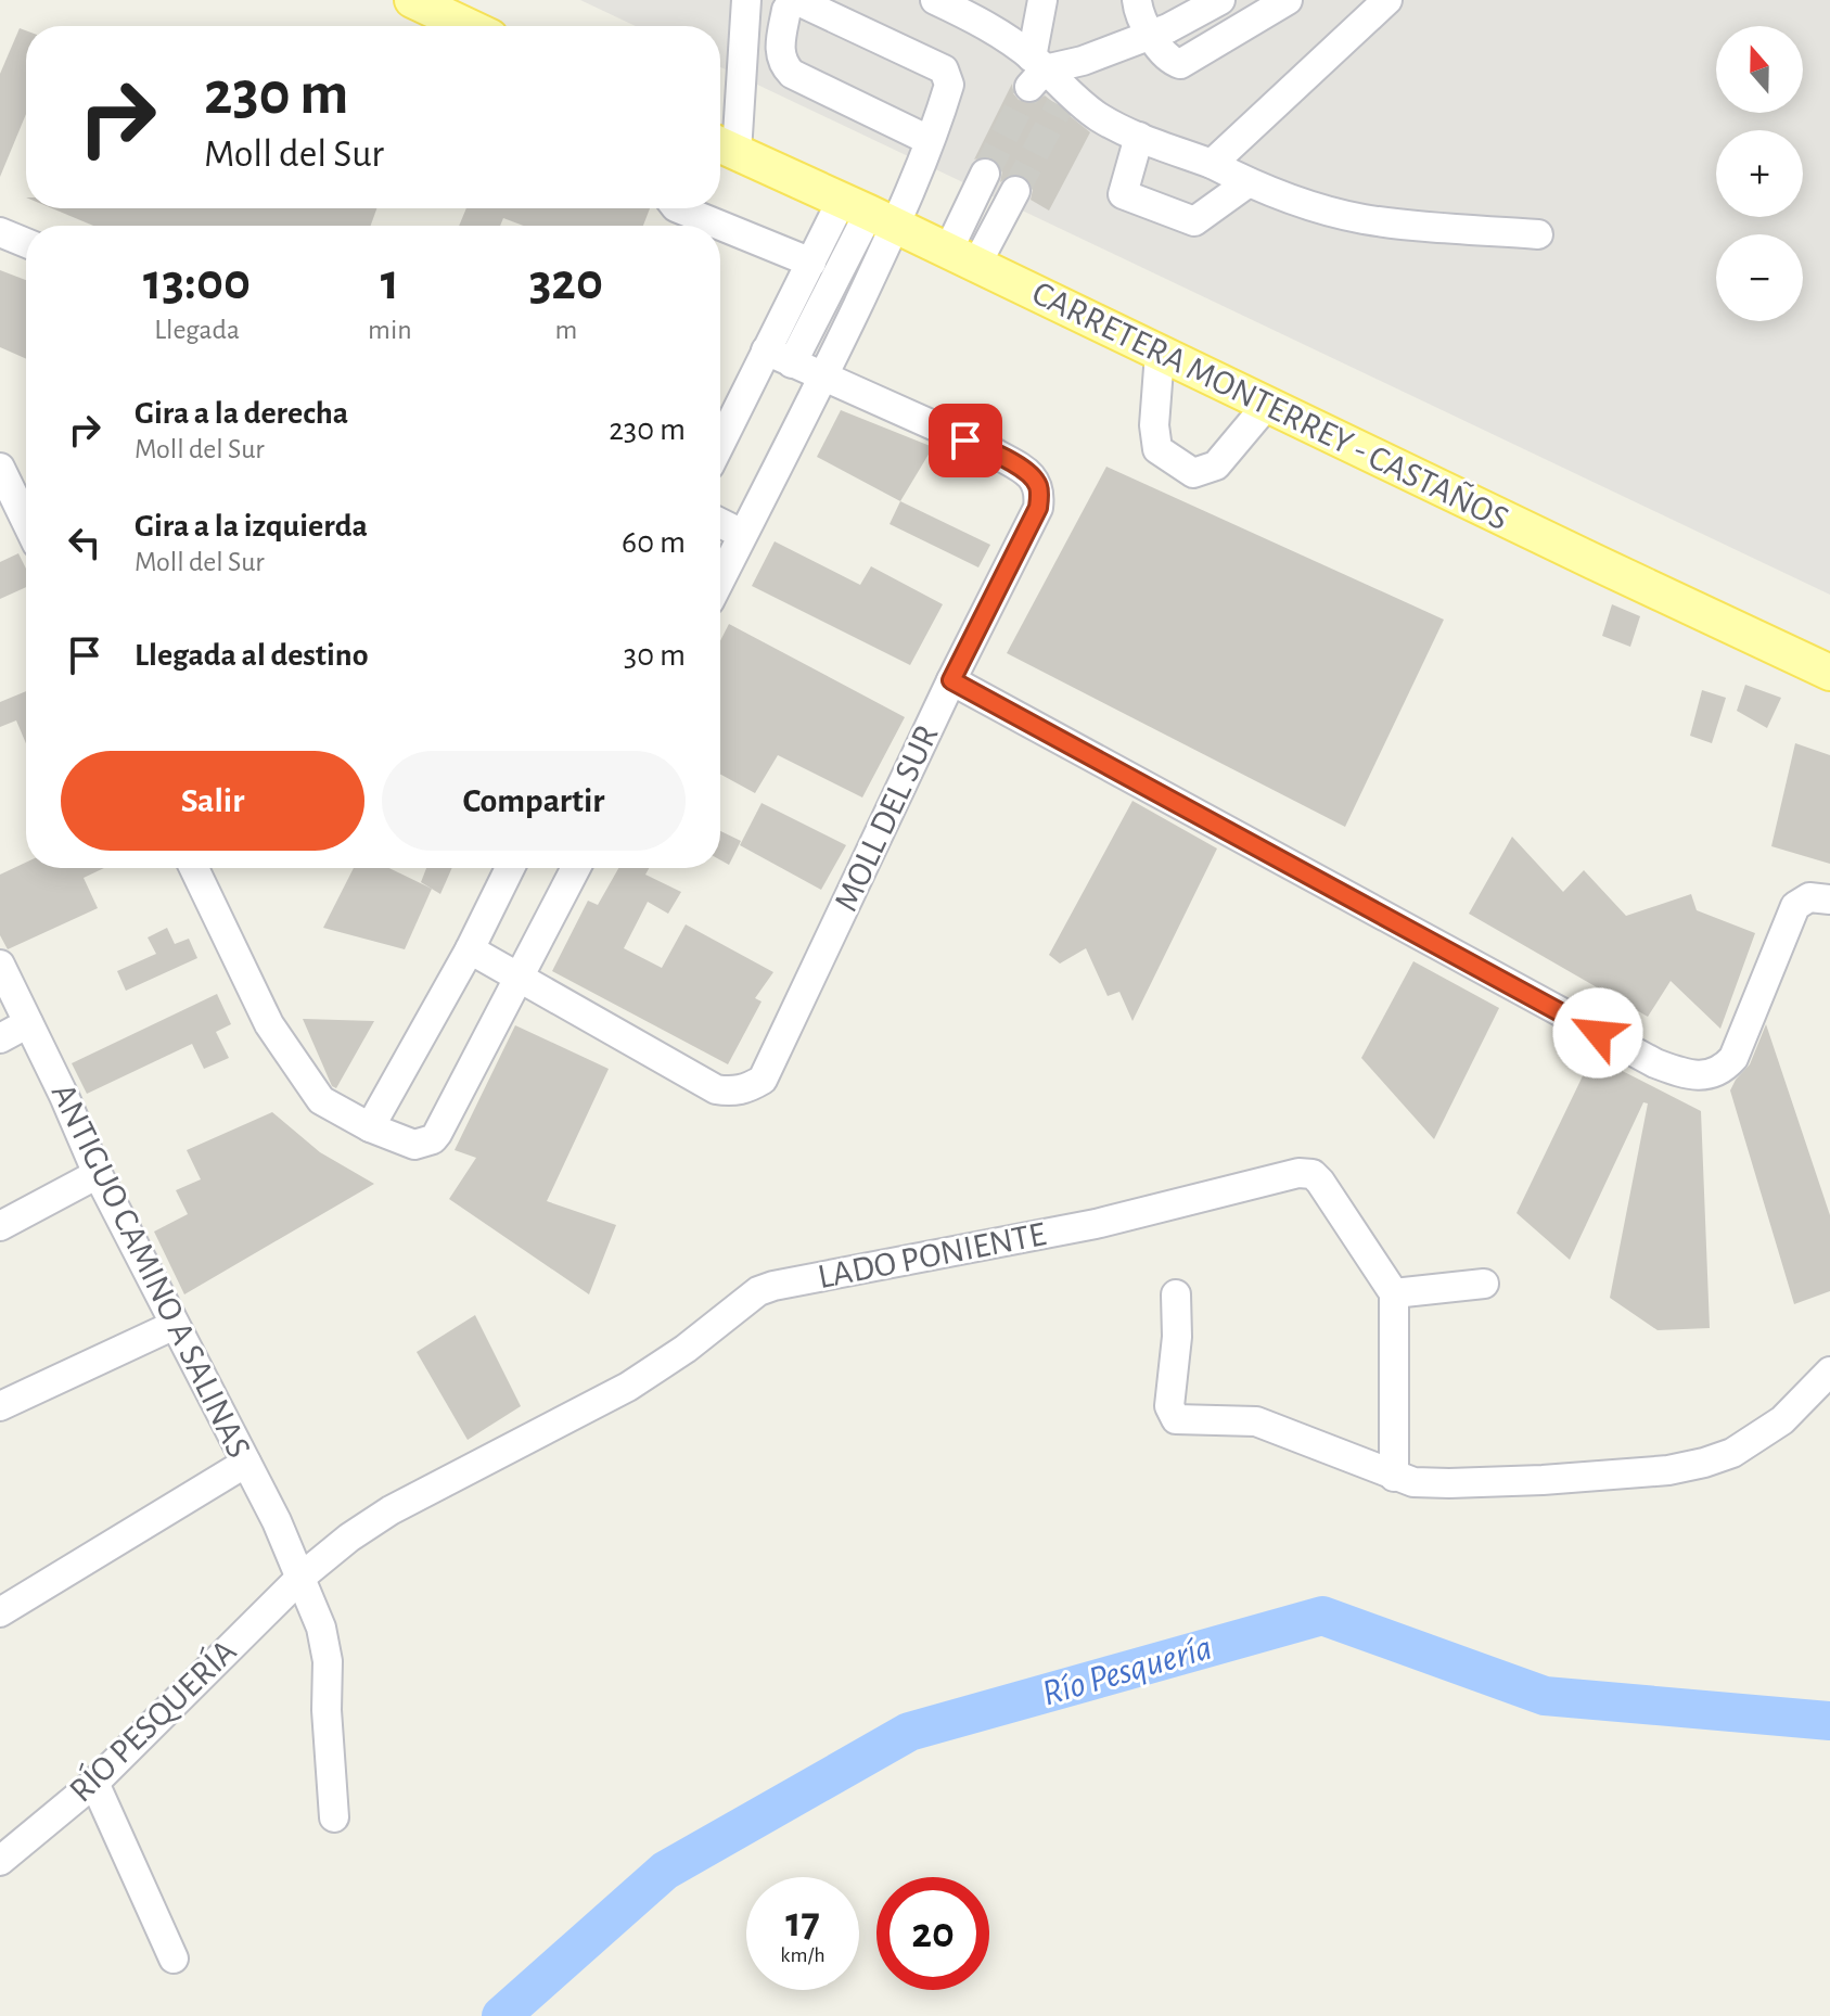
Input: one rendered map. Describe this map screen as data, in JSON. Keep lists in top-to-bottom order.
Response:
{
  "streets": {
    "main road": ["CARRETERA MONTERREY - CASTAÑOS"],
    "street": [
      "MOLL DEL SUR",
      "LADO PONIENTE",
      "ANTIGUO CAMINO A SALINAS",
      "RÍO PESQUERÍA"
    ]
  },
  "crossings": [
    ["LADO PONIENTE", "ANTIGUO CAMINO A SALINAS"],
    ["LADO PONIENTE", "RÍO PESQUERÍA"],
    ["ANTIGUO CAMINO A SALINAS", "RÍO PESQUERÍA"]
  ],
  "water": ["Río Pesquería"],
  "north": "top",
  "page": {
    "map_buttons": ["+", "−"],
    "turn": ["230 m", "Moll del Sur"],
    "eta": [
      "13:00",
      "Llegada",
      "1",
      "min",
      "320",
      "m"
    ],
    "list": [
      {
        "name": "Gira a la derecha",
        "note": "Moll del Sur",
        "value": "230 m"
      },
      {
        "name": "Gira a la izquierda",
        "note": "Moll del Sur",
        "value": "60 m"
      },
      {
        "name": "Llegada al destino",
        "value": "30 m"
      }
    ],
    "buttons": ["Salir", "Compartir"],
    "speed": "17 km/h",
    "limit": "20"
  }
}
